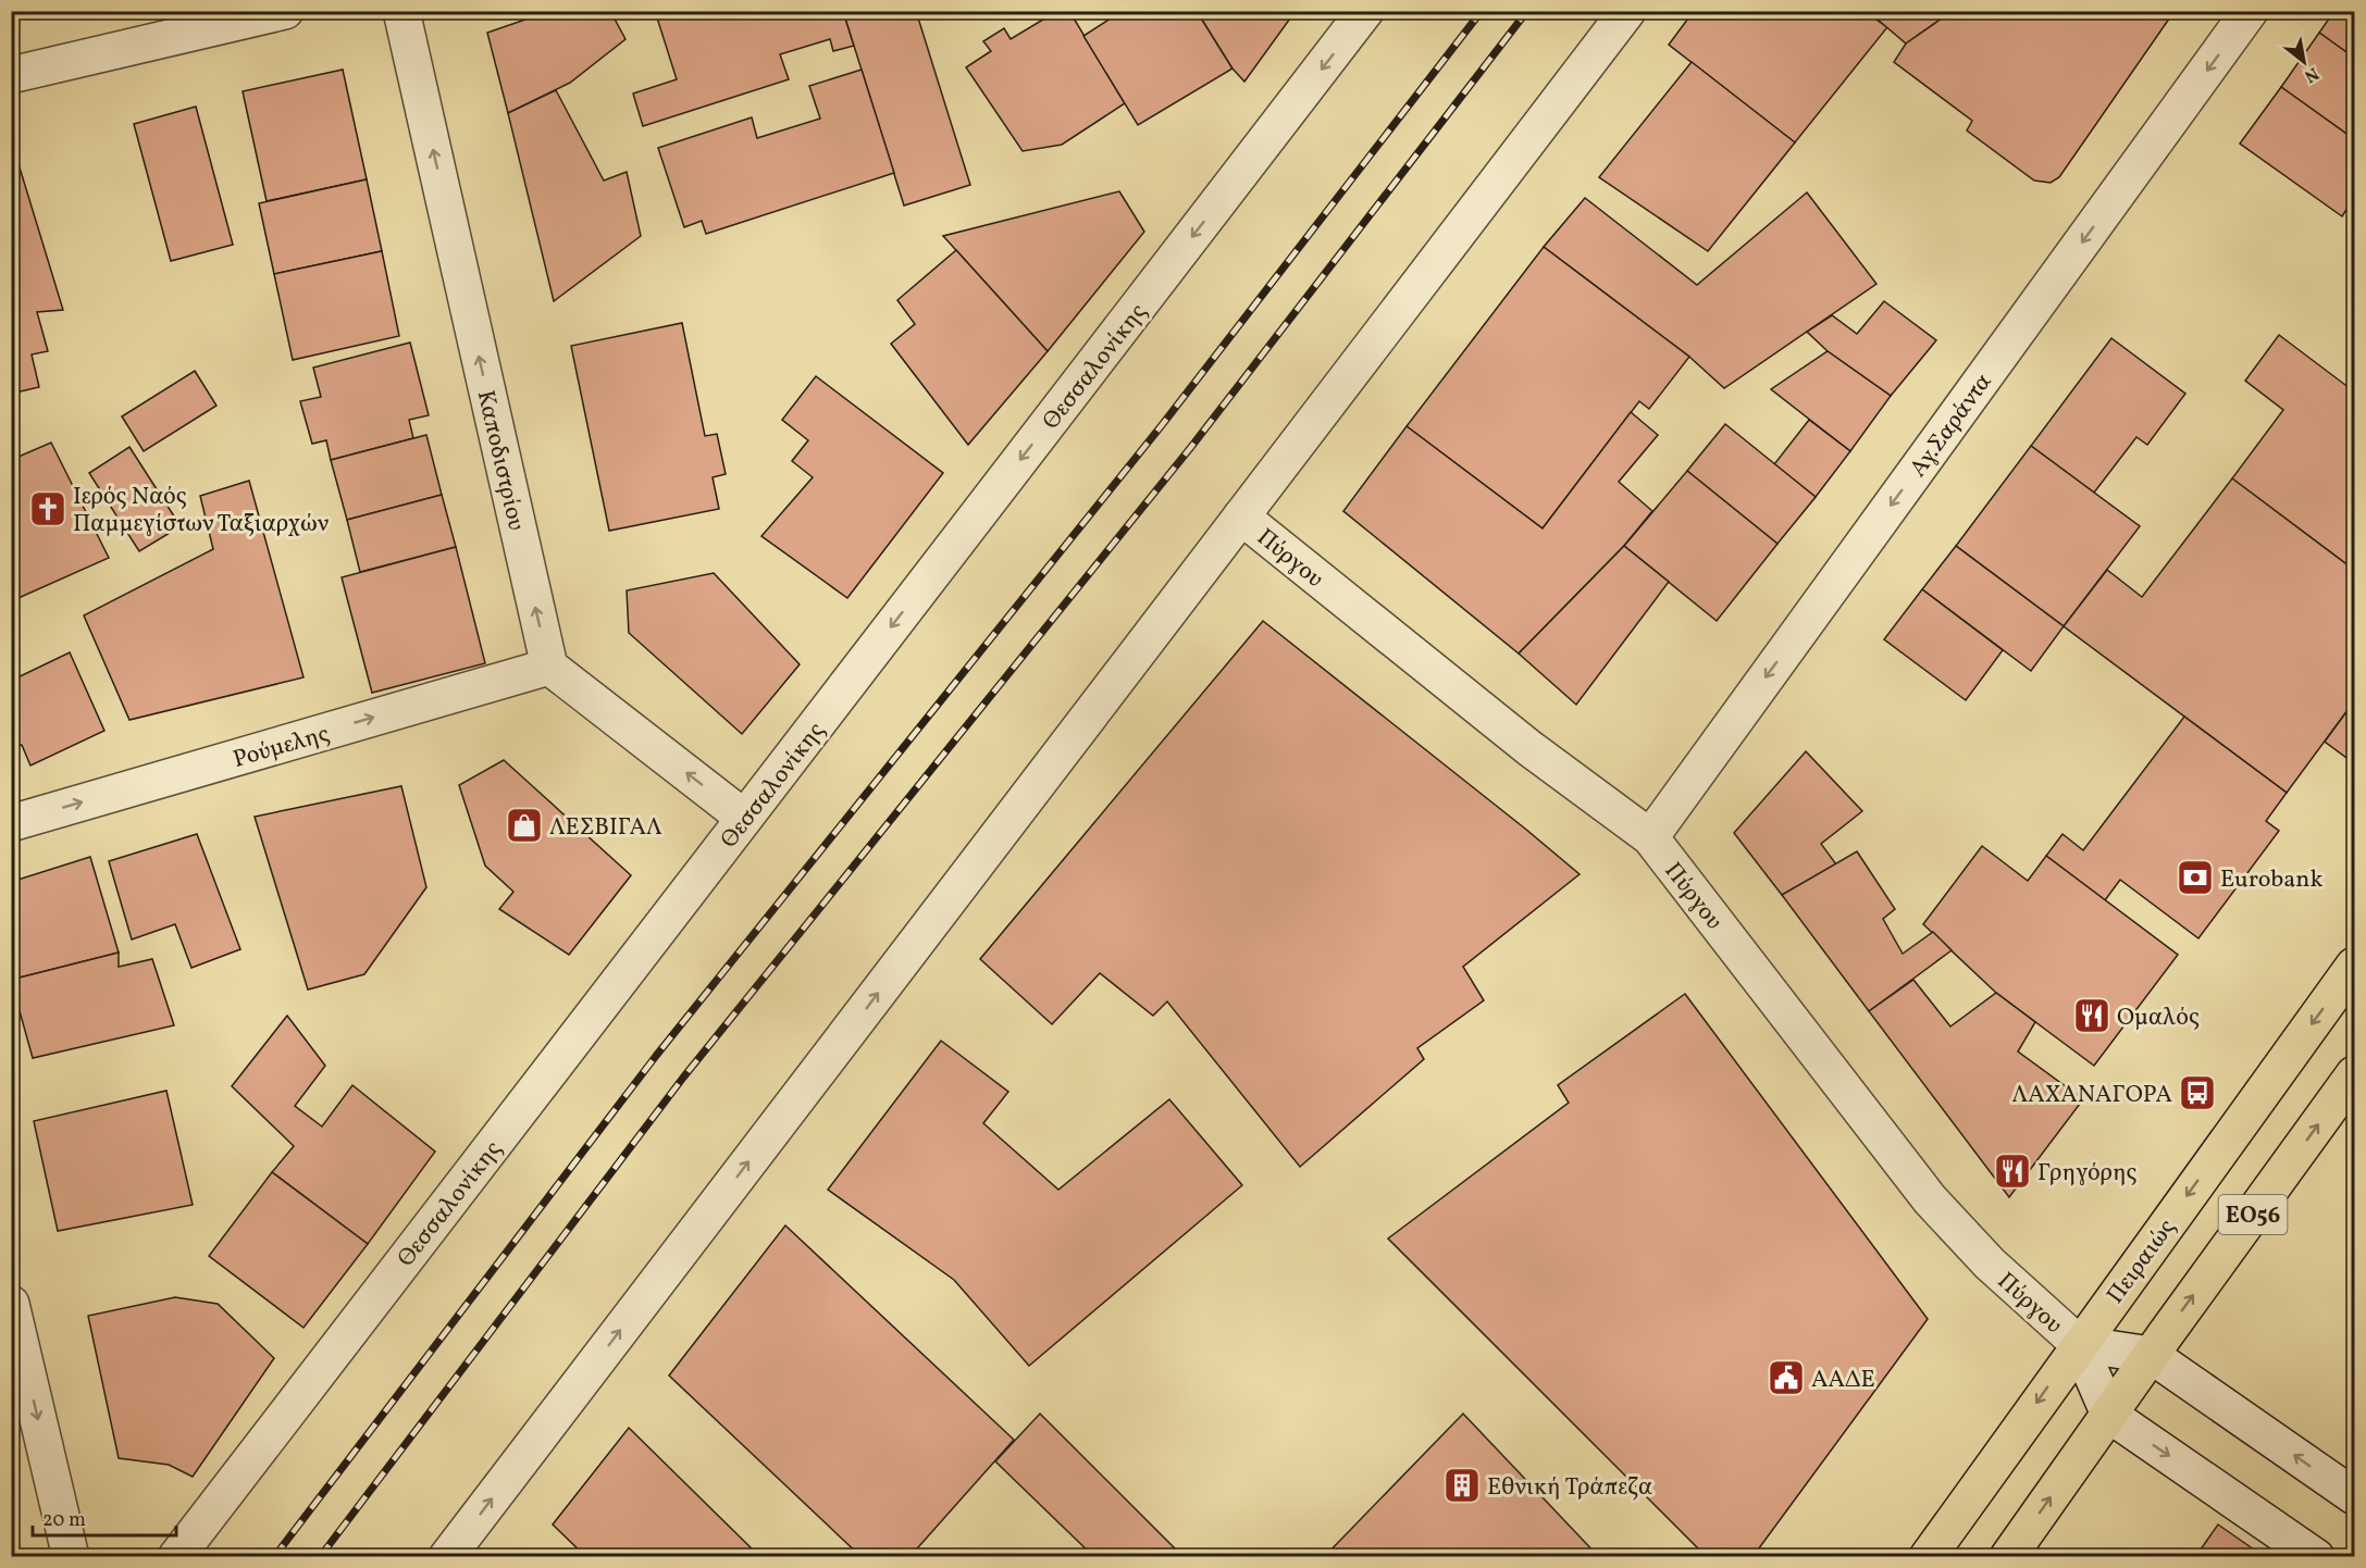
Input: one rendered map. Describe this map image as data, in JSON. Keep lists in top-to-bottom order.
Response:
{
  "streets": {
    "main road": ["ΕΟ56", "Πειραιώς"],
    "street": [
      "Θεσσαλονίκης",
      "Αγ.Σαράντα",
      "Καποδιστρίου",
      "Πύργου",
      "Ρούμελης"
    ]
  },
  "crossings": [
    ["Αγ.Σαράντα", "Πύργου"],
    ["Καποδιστρίου", "Ρούμελης"],
    ["Πύργου", "ΕΟ56"],
    ["Πύργου", "Πειραιώς"]
  ],
  "one_way": ["Αγ.Σαράντα", "Καποδιστρίου", "Ρούμελης"],
  "places": {
    "church": ["Ιερός Ναός Παμμεγίστων Ταξιαρχών"],
    "shop": ["ΛΕΣΒΙΓΑΛ"],
    "bank": ["Eurobank"],
    "restaurant": ["Ομαλός", "Γρηγόρης"],
    "bus stop": ["ΛΑΧΑΝΑΓΟΡΑ"],
    "public building": ["ΑΑΔΕ"],
    "building": ["Εθνική Τράπεζα"]
  },
  "scale_bar": "20 m",
  "north": "bottom right"
}
